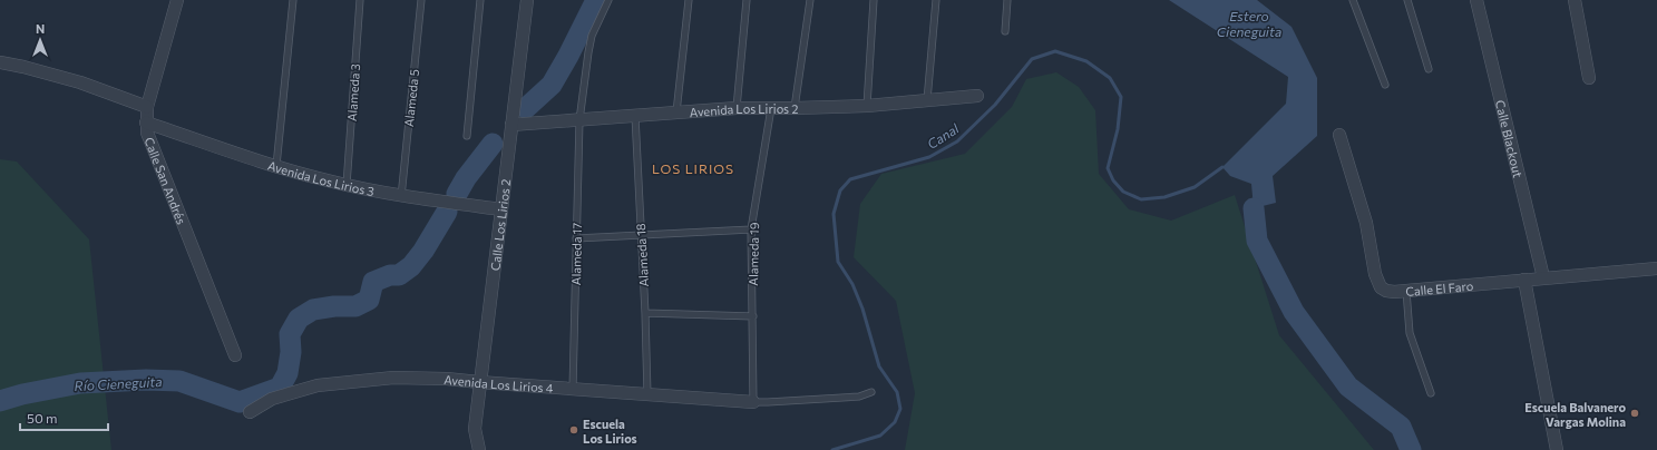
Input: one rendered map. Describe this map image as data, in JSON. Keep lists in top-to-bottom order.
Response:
{
  "streets": {
    "street": [
      "Avenida Los Lirios 2",
      "Calle Blackout",
      "Avenida Los Lirios 3",
      "Calle San Andrés",
      "Calle Los Lirios 2",
      "Calle El Faro",
      "Avenida Los Lirios 4"
    ],
    "lane": [
      "Alameda 3",
      "Alameda 5",
      "Alameda 17",
      "Alameda 19",
      "Alameda 18"
    ]
  },
  "crossings": [
    ["Alameda 3", "Avenida Los Lirios 3"],
    ["Alameda 5", "Avenida Los Lirios 3"],
    ["Avenida Los Lirios 2", "Calle Los Lirios 2"],
    ["Avenida Los Lirios 2", "Alameda 17"],
    ["Avenida Los Lirios 2", "Alameda 19"],
    ["Avenida Los Lirios 2", "Alameda 18"],
    ["Calle Blackout", "Calle El Faro"],
    ["Avenida Los Lirios 3", "Calle San Andrés"],
    ["Avenida Los Lirios 3", "Calle Los Lirios 2"],
    ["Calle Los Lirios 2", "Avenida Los Lirios 4"],
    ["Alameda 17", "Avenida Los Lirios 4"],
    ["Alameda 19", "Avenida Los Lirios 4"],
    ["Alameda 18", "Avenida Los Lirios 4"]
  ],
  "districts": ["LOS LIRIOS"],
  "water": ["Estero Cieneguita", "Canal", "Río Cieneguita"],
  "places": ["Escuela Balvanero Vargas Molina", "Escuela Los Lirios"],
  "scale_bar": "50 m",
  "north": "top"
}
